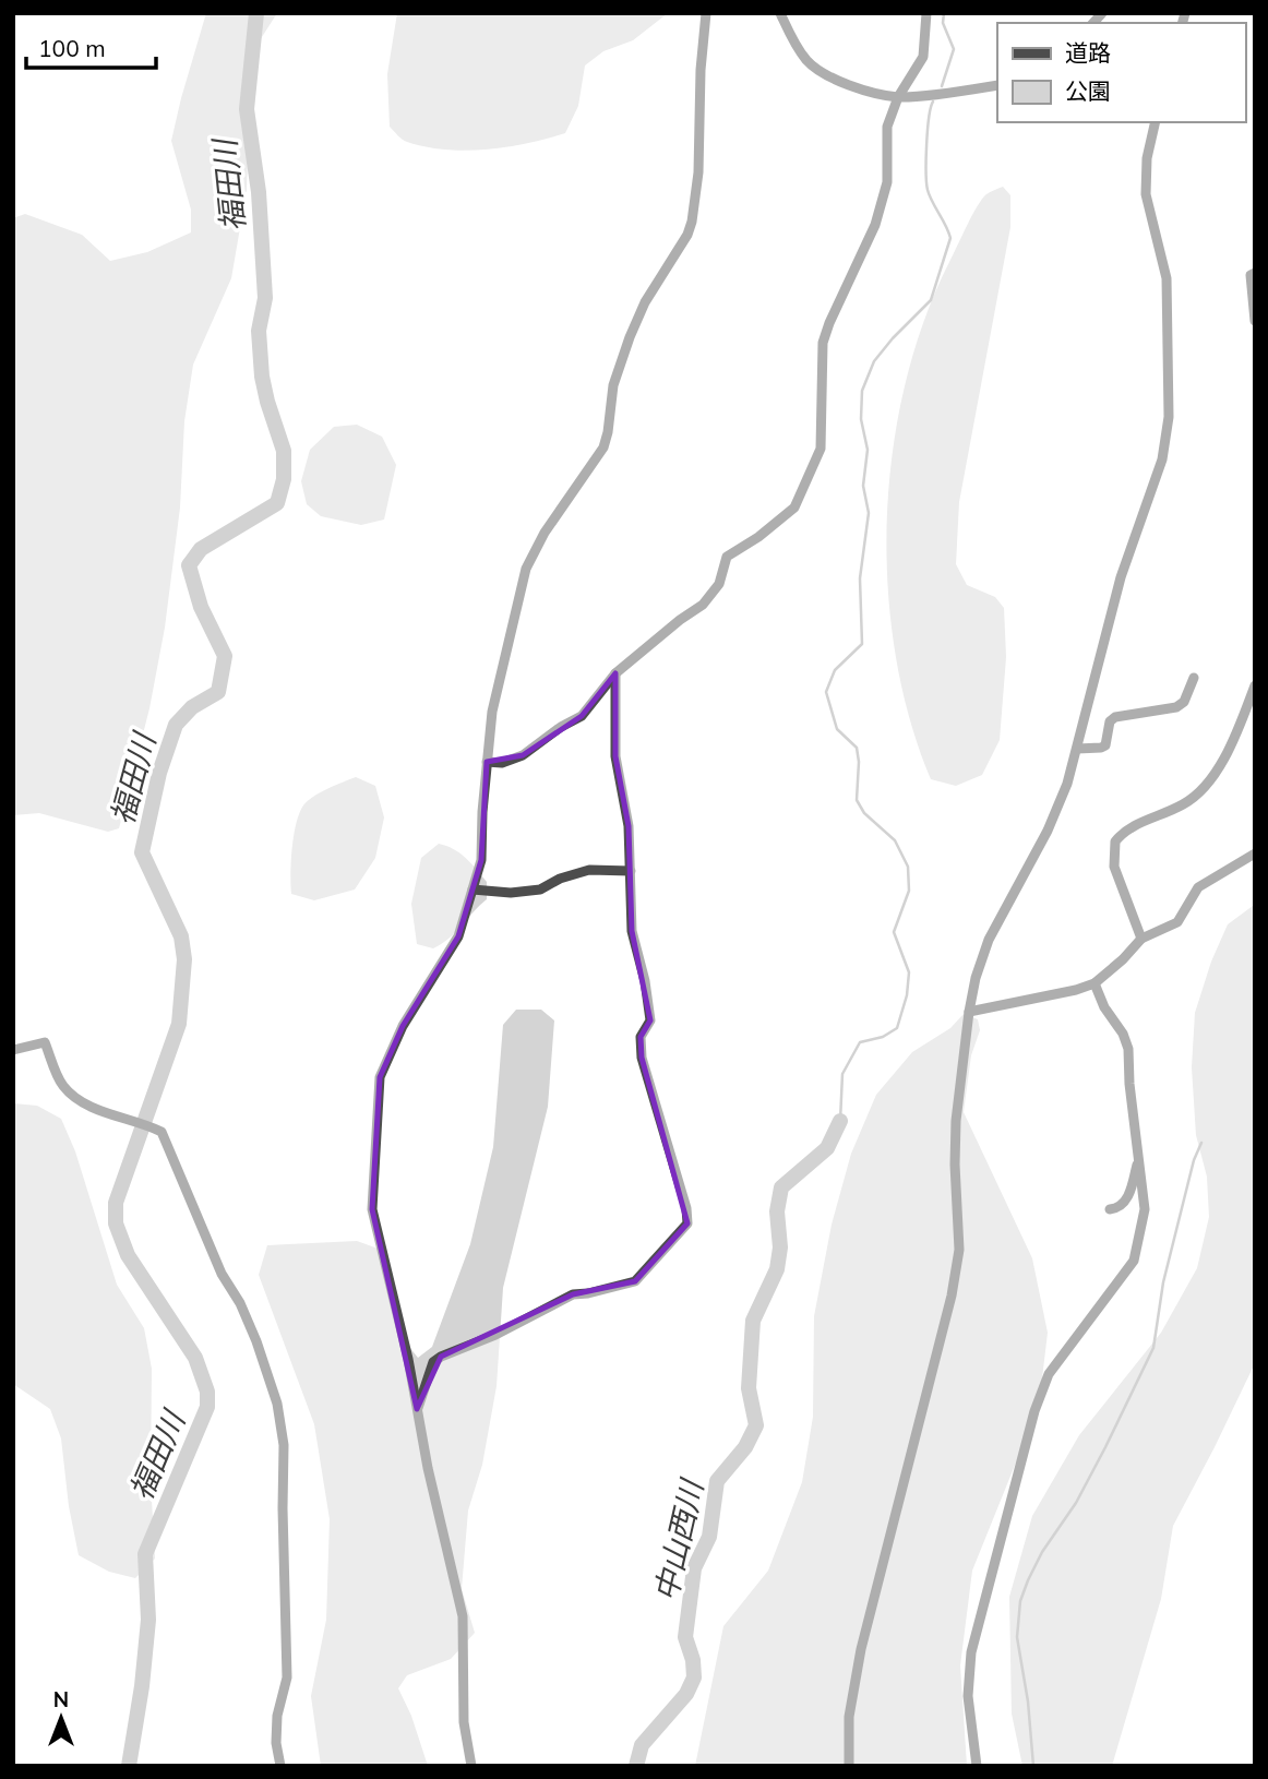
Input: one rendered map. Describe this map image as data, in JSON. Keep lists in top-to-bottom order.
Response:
{
  "water": ["福田川", "中山西川"],
  "legend": ["道路", "公園"],
  "scale_bar": "100 m",
  "north": "top"
}
